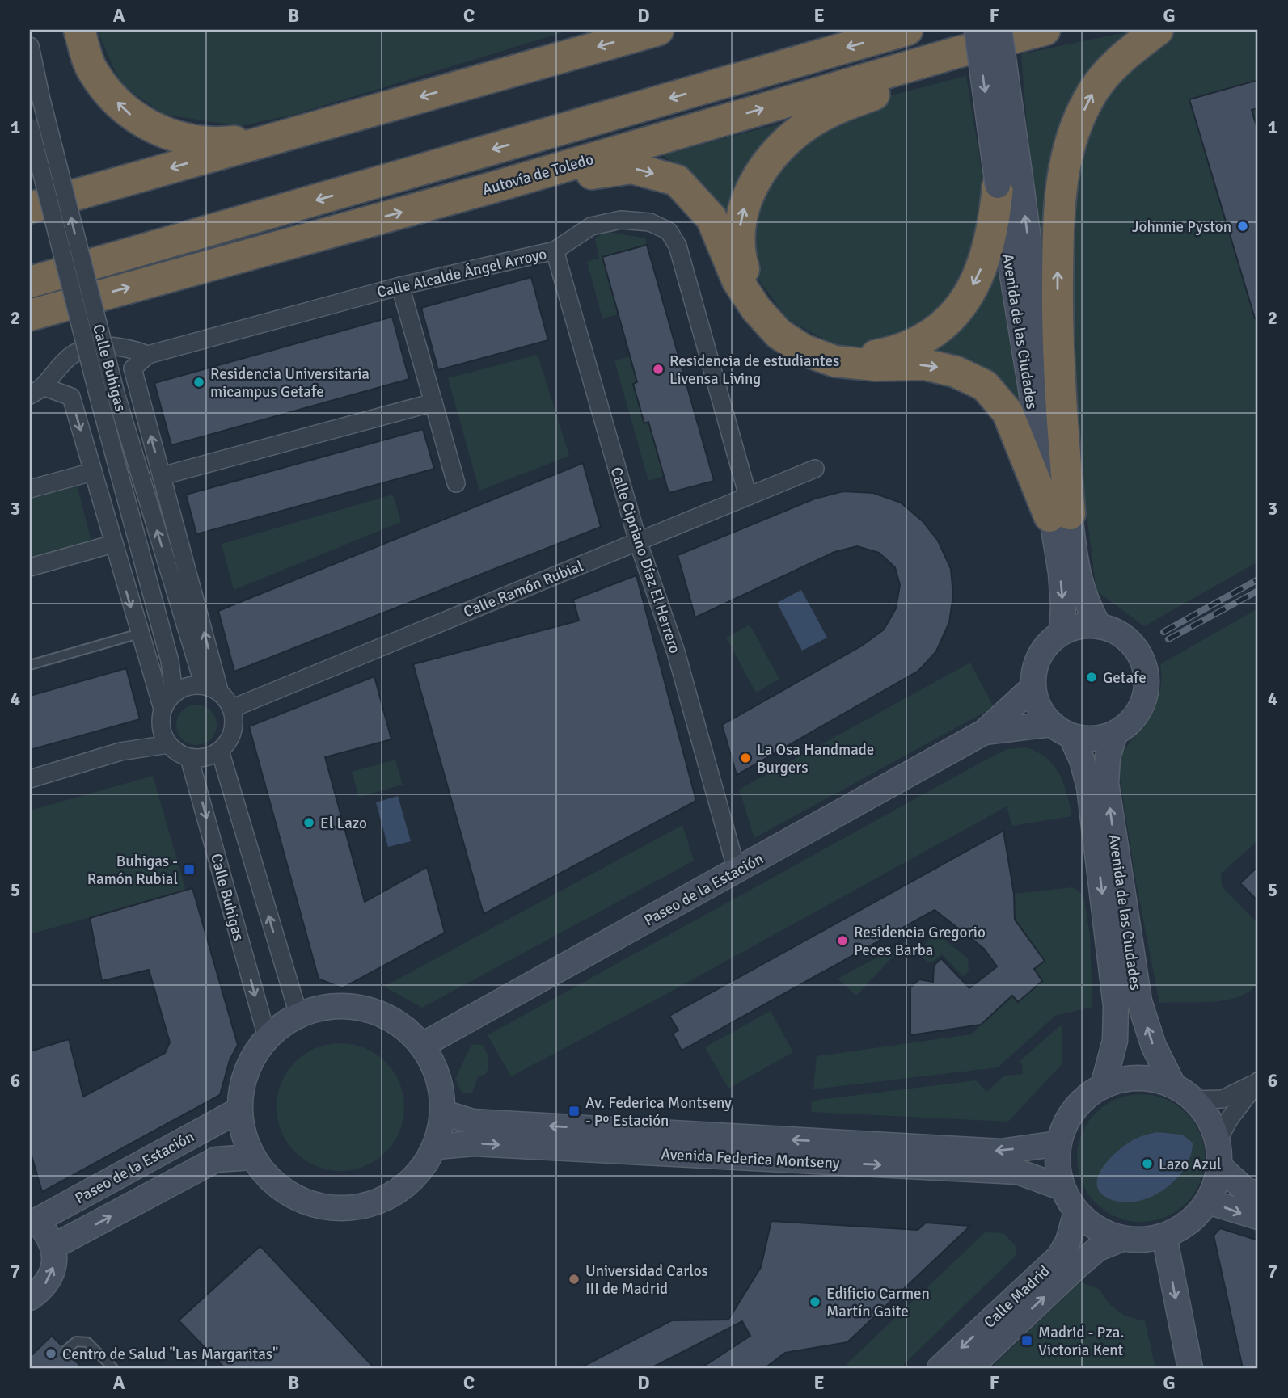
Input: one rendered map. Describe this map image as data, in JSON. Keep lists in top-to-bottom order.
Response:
{
  "streets": {
    "highway": ["Autovía de Toledo"],
    "street": [
      "Calle Alcalde Ángel Arroyo",
      "Avenida de las Ciudades",
      "Calle Buhigas",
      "Calle Cipriano Díaz El Herrero",
      "Calle Ramón Rubial",
      "Paseo de la Estación",
      "Avenida Federica Montseny",
      "Calle Madrid"
    ]
  },
  "crossings": [
    ["Calle Alcalde Ángel Arroyo", "Calle Cipriano Díaz El Herrero"],
    ["Calle Alcalde Ángel Arroyo", "Calle Ramón Rubial"],
    ["Avenida de las Ciudades", "Paseo de la Estación"],
    ["Avenida de las Ciudades", "Avenida Federica Montseny"],
    ["Avenida de las Ciudades", "Calle Madrid"],
    ["Calle Buhigas", "Calle Ramón Rubial"],
    ["Calle Cipriano Díaz El Herrero", "Calle Ramón Rubial"],
    ["Calle Cipriano Díaz El Herrero", "Paseo de la Estación"],
    ["Avenida Federica Montseny", "Calle Madrid"]
  ],
  "places": {
    "other": [
      "Johnnie Pyston",
      "Residencia de estudiantes Livensa Living",
      "Residencia Universitaria micampus Getafe",
      "Getafe",
      "La Osa Handmade Burgers",
      "El Lazo",
      "Residencia Gregorio Peces Barba",
      "Lazo Azul",
      "Universidad Carlos III de Madrid",
      "Edificio Carmen Martín Gaite",
      "Centro de Salud \"Las Margaritas\""
    ],
    "transit": ["Buhigas - Ramón Rubial", "Av. Federica Montseny - Pº Estación", "Madrid - Pza. Victoria Kent"]
  },
  "grid": {
    "columns": [
      "A",
      "B",
      "C",
      "D",
      "E",
      "F",
      "G"
    ],
    "rows": [
      "1",
      "2",
      "3",
      "4",
      "5",
      "6",
      "7"
    ]
  }
}
